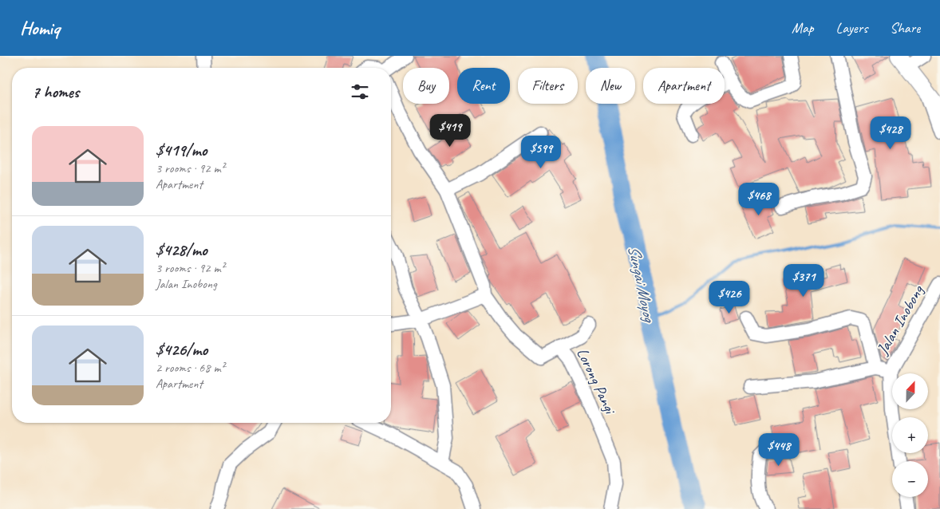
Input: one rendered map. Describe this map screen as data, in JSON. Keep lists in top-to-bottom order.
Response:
{
  "streets": {
    "street": ["Jalan Inobong", "Lorong Pangi"]
  },
  "water": ["Sungai Moyog"],
  "north": "top",
  "page": {
    "header": "Homiq",
    "nav": ["Map", "Layers", "Share"],
    "chip": [
      "Buy",
      "Rent",
      "Filters",
      "New",
      "Apartment"
    ],
    "heading": "7 homes",
    "price": [
      "$419",
      "$428",
      "$599",
      "$468",
      "$371",
      "$426",
      "$448"
    ],
    "list": [
      {
        "name": "$419/mo",
        "note": "3 rooms · 92 m² · Apartment"
      },
      {
        "name": "$428/mo",
        "note": "3 rooms · 92 m² · Jalan Inobong"
      },
      {
        "name": "$426/mo",
        "note": "2 rooms · 68 m² · Apartment"
      }
    ],
    "map_buttons": ["+", "−"]
  }
}
